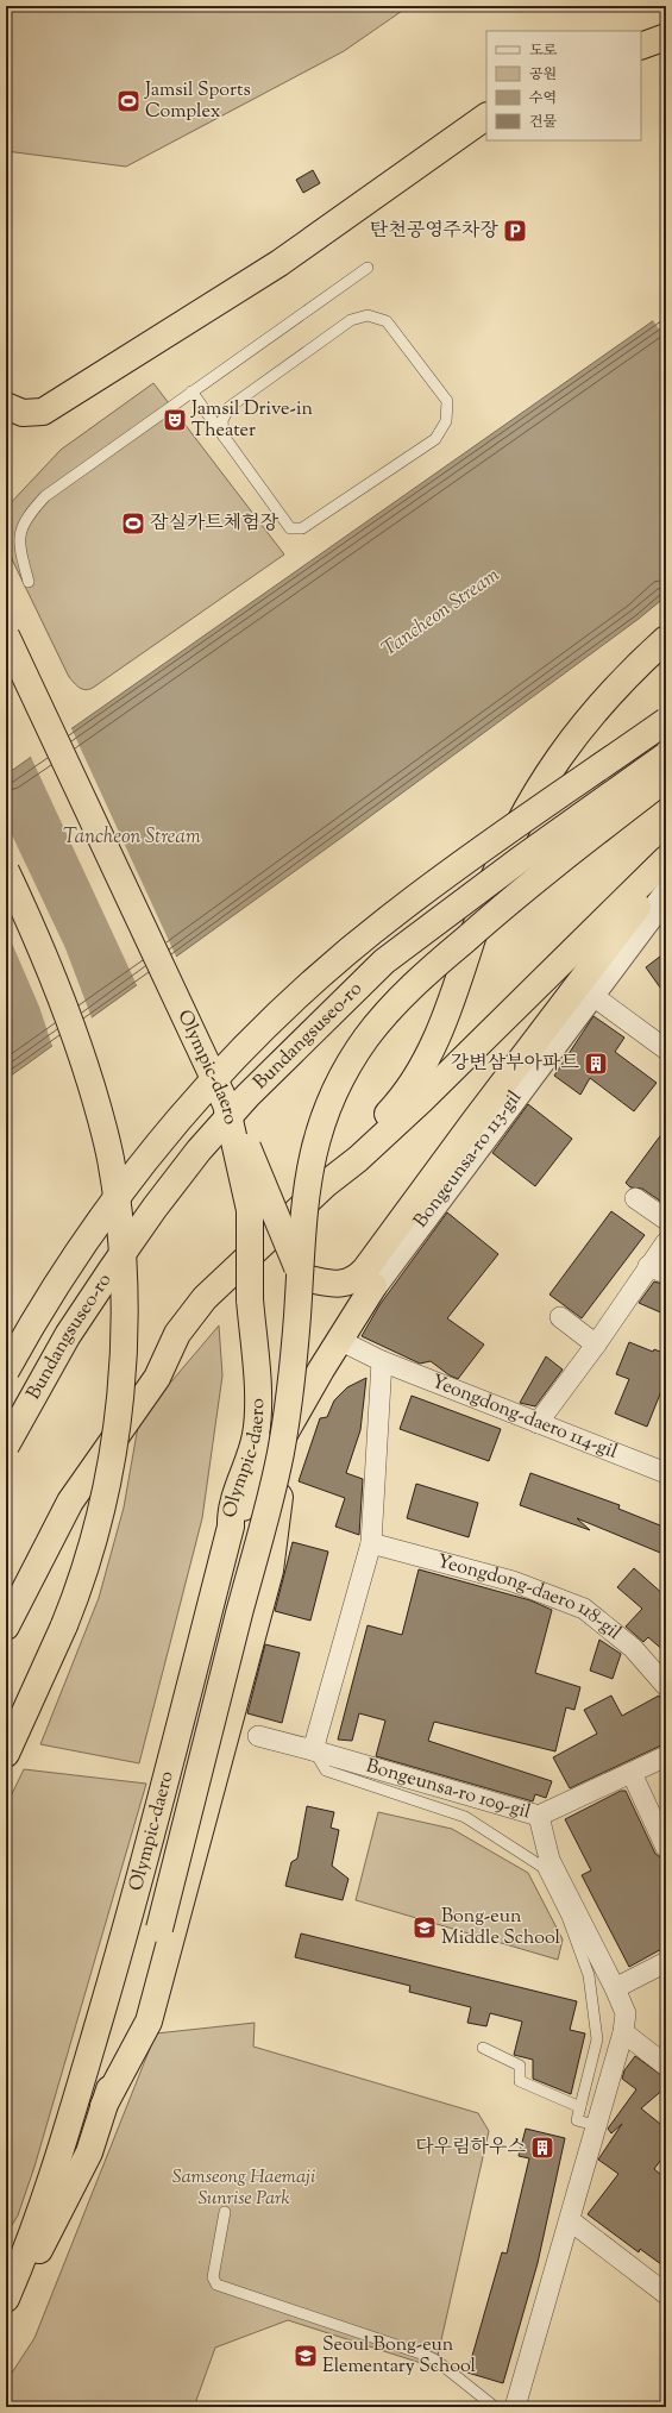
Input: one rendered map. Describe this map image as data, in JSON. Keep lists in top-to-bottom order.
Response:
{
  "streets": {
    "highway": ["Bundangsuseo-ro", "Olympic-daero"],
    "street": [
      "Bongeunsa-ro 113-gil",
      "Yeongdong-daero 114-gil",
      "Yeongdong-daero 118-gil",
      "Bongeunsa-ro 109-gil"
    ]
  },
  "water": ["Tancheon Stream"],
  "parks": ["Samseong Haemaji Sunrise Park"],
  "places": {
    "sports": ["Jamsil Sports Complex", "잠실카트체험장"],
    "parking": ["탄천공영주차장"],
    "theatre": ["Jamsil Drive-in Theater"],
    "building": ["강변삼부아파트", "다우림하우스"],
    "school or university": ["Bong-eun Middle School", "Seoul Bong-eun Elementary School"]
  },
  "legend": [
    "도로",
    "공원",
    "수역",
    "건물"
  ]
}
